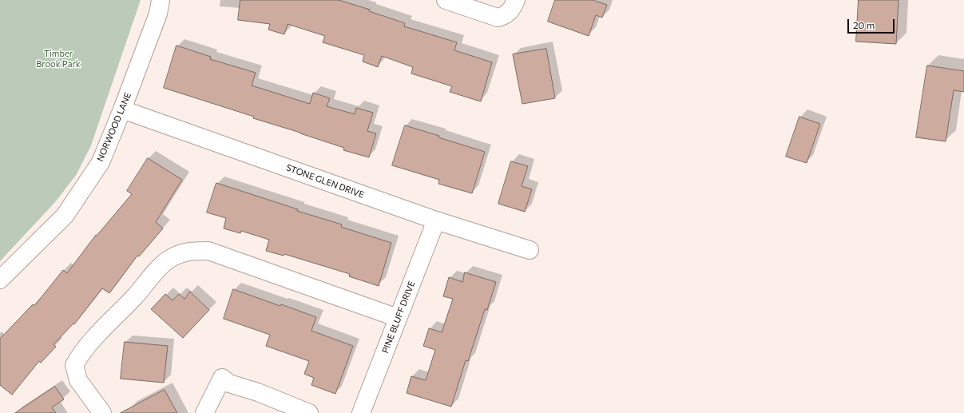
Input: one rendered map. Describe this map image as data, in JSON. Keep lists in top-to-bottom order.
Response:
{
  "streets": {
    "street": ["NORWOOD LANE", "STONE GLEN DRIVE", "PINE BLUFF DRIVE"]
  },
  "crossings": [
    ["NORWOOD LANE", "STONE GLEN DRIVE"],
    ["STONE GLEN DRIVE", "PINE BLUFF DRIVE"]
  ],
  "parks": ["Timber Brook Park"],
  "scale_bar": "20 m"
}
